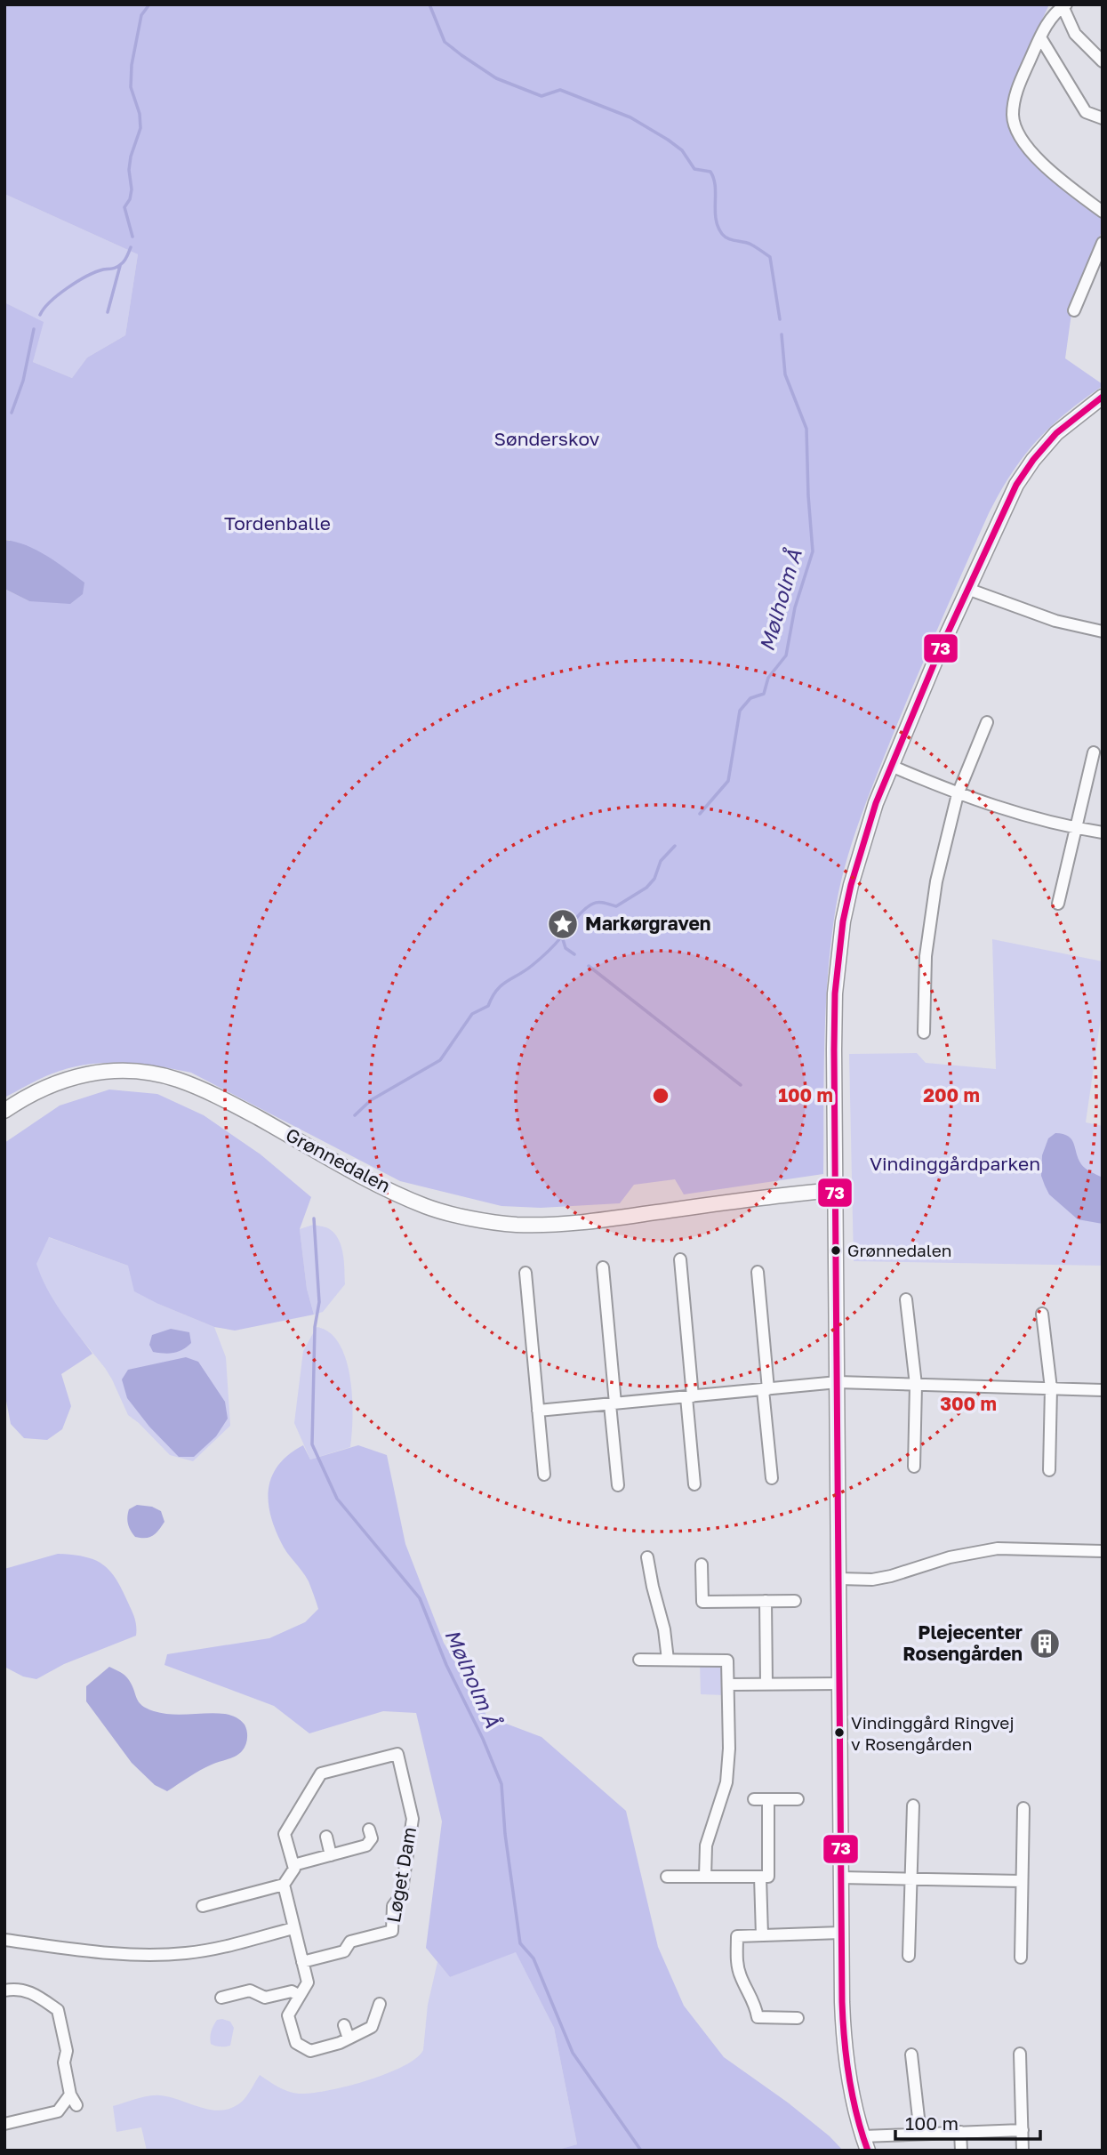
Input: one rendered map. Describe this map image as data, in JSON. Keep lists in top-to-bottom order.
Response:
{
  "streets": {
    "street": ["Grønnedalen", "Løget Dam"]
  },
  "water": ["Mølholm Å"],
  "parks": ["Sønderskov", "Tordenballe", "Vindinggårdparken"],
  "places": {
    "place": ["Markørgraven"],
    "other": ["Grønnedalen", "Vindinggård Ringvej v Rosengården"],
    "building": ["Plejecenter Rosengården"]
  },
  "lines": ["transit line 73"],
  "scale_bar": "100 m",
  "rings": ["100 m", "200 m", "300 m"]
}
